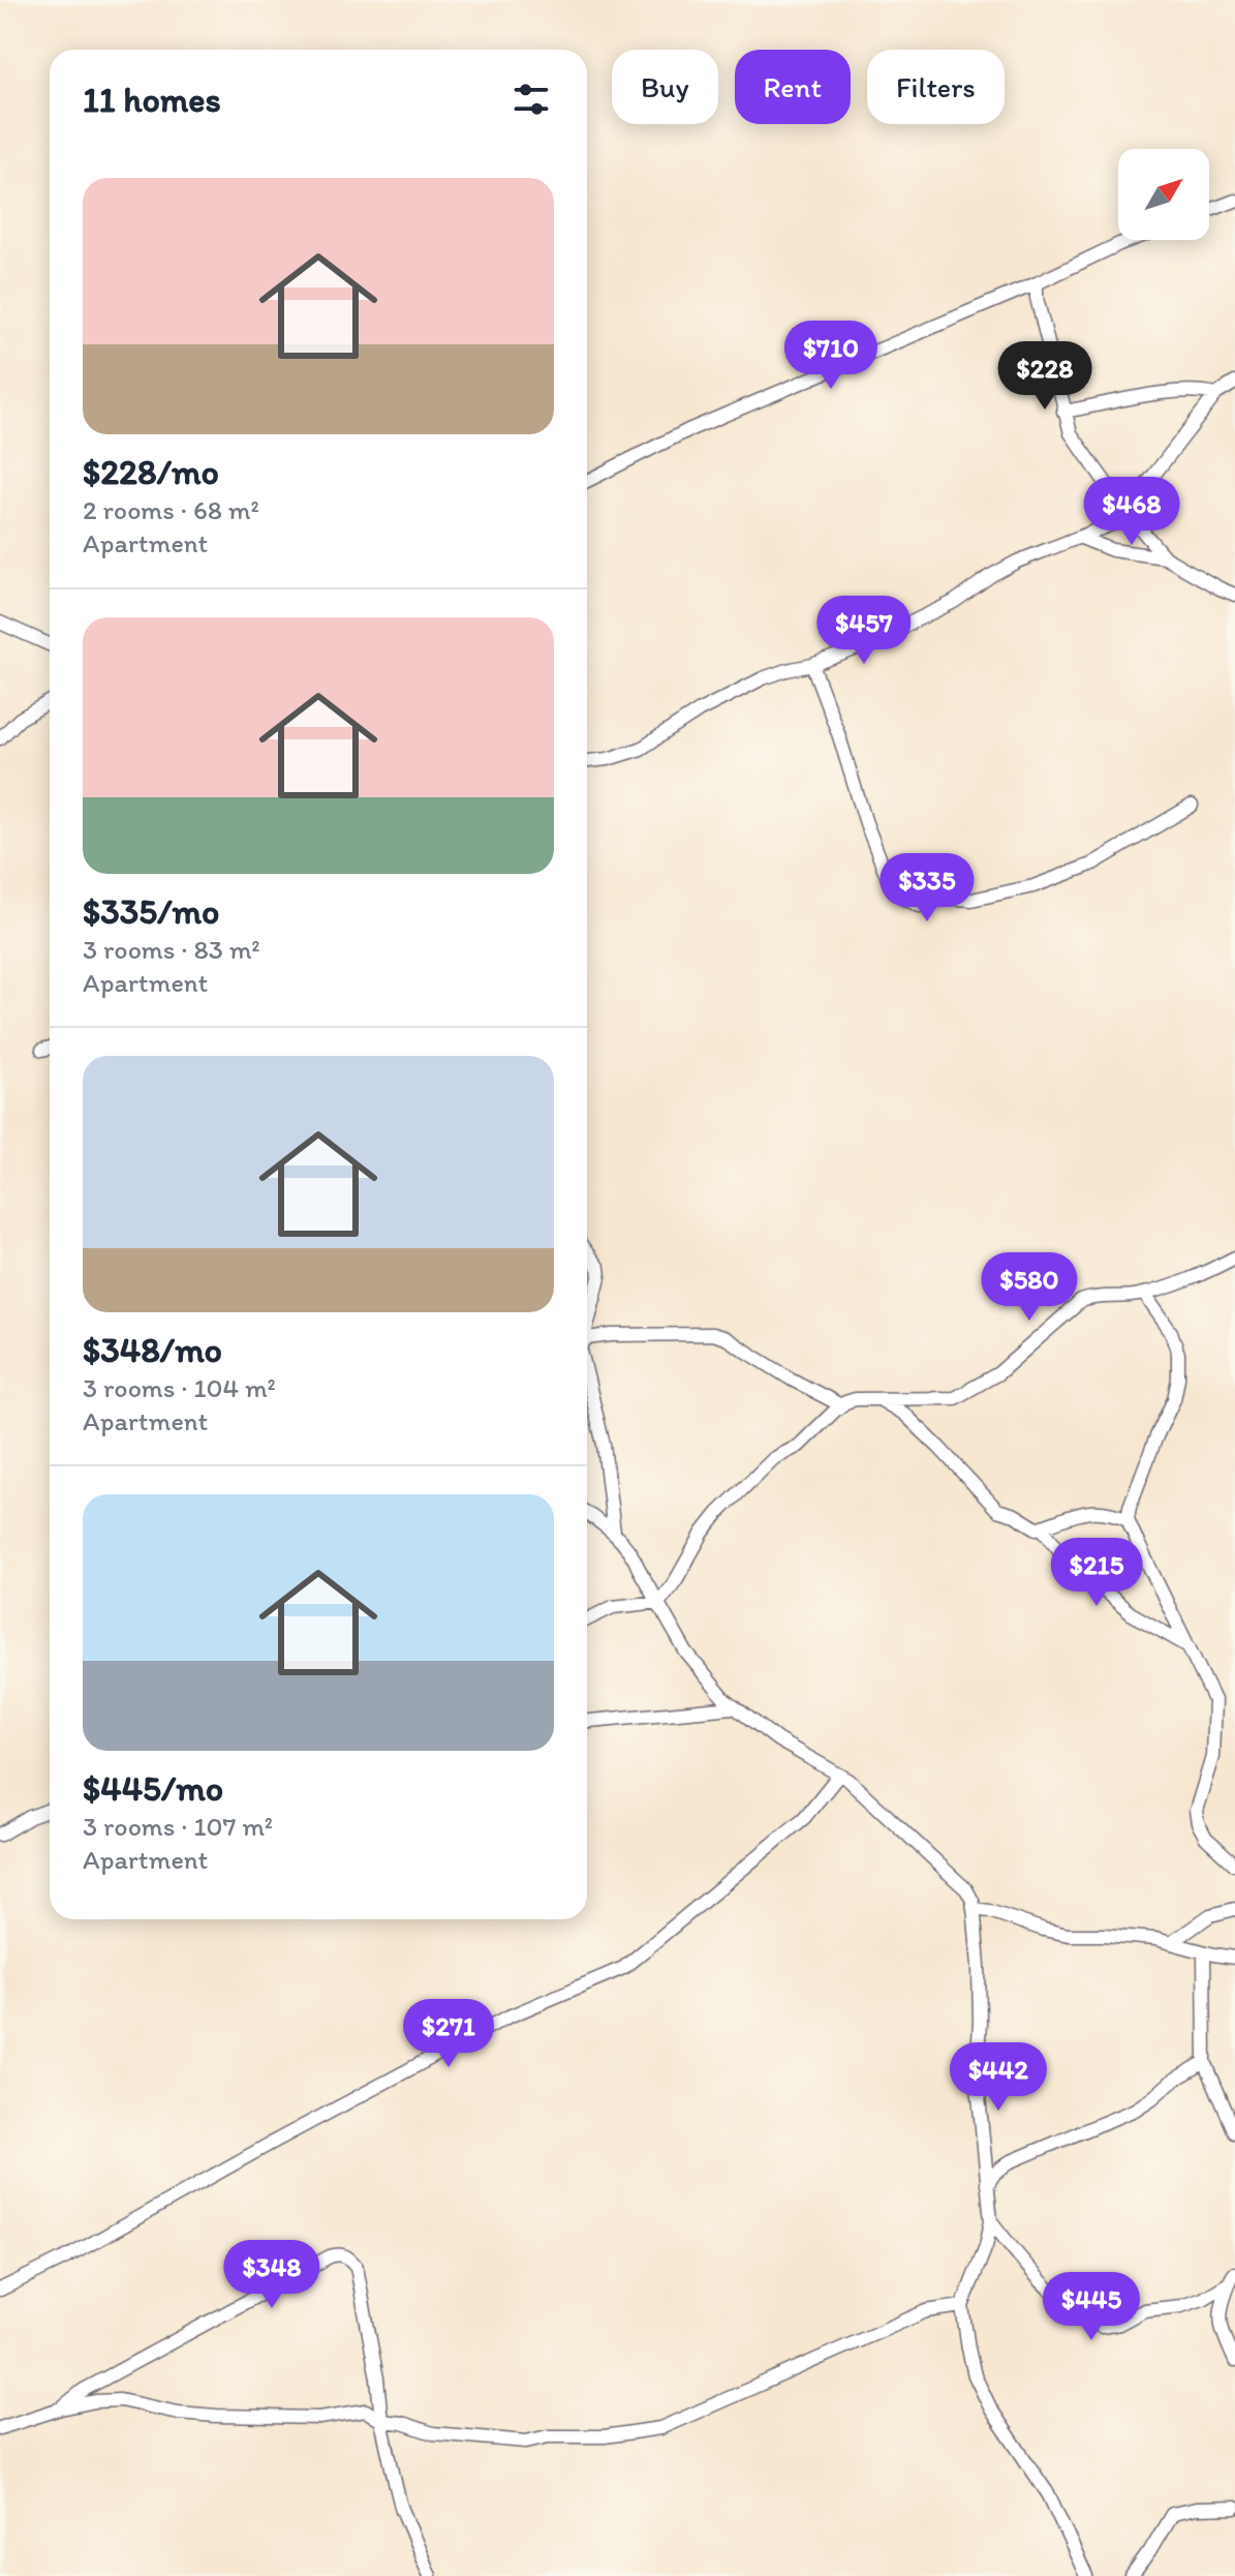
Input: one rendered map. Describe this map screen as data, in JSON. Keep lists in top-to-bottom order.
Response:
{
  "north": "top right",
  "page": {
    "chip": ["Buy", "Rent", "Filters"],
    "heading": "11 homes",
    "list": [
      {
        "name": "$228/mo",
        "note": "2 rooms · 68 m² · Apartment"
      },
      {
        "name": "$335/mo",
        "note": "3 rooms · 83 m² · Apartment"
      },
      {
        "name": "$348/mo",
        "note": "3 rooms · 104 m² · Apartment"
      },
      {
        "name": "$445/mo",
        "note": "3 rooms · 107 m² · Apartment"
      }
    ],
    "price": [
      "$710",
      "$228",
      "$468",
      "$457",
      "$335",
      "$580",
      "$215",
      "$271",
      "$442",
      "$348",
      "$445"
    ]
  }
}
